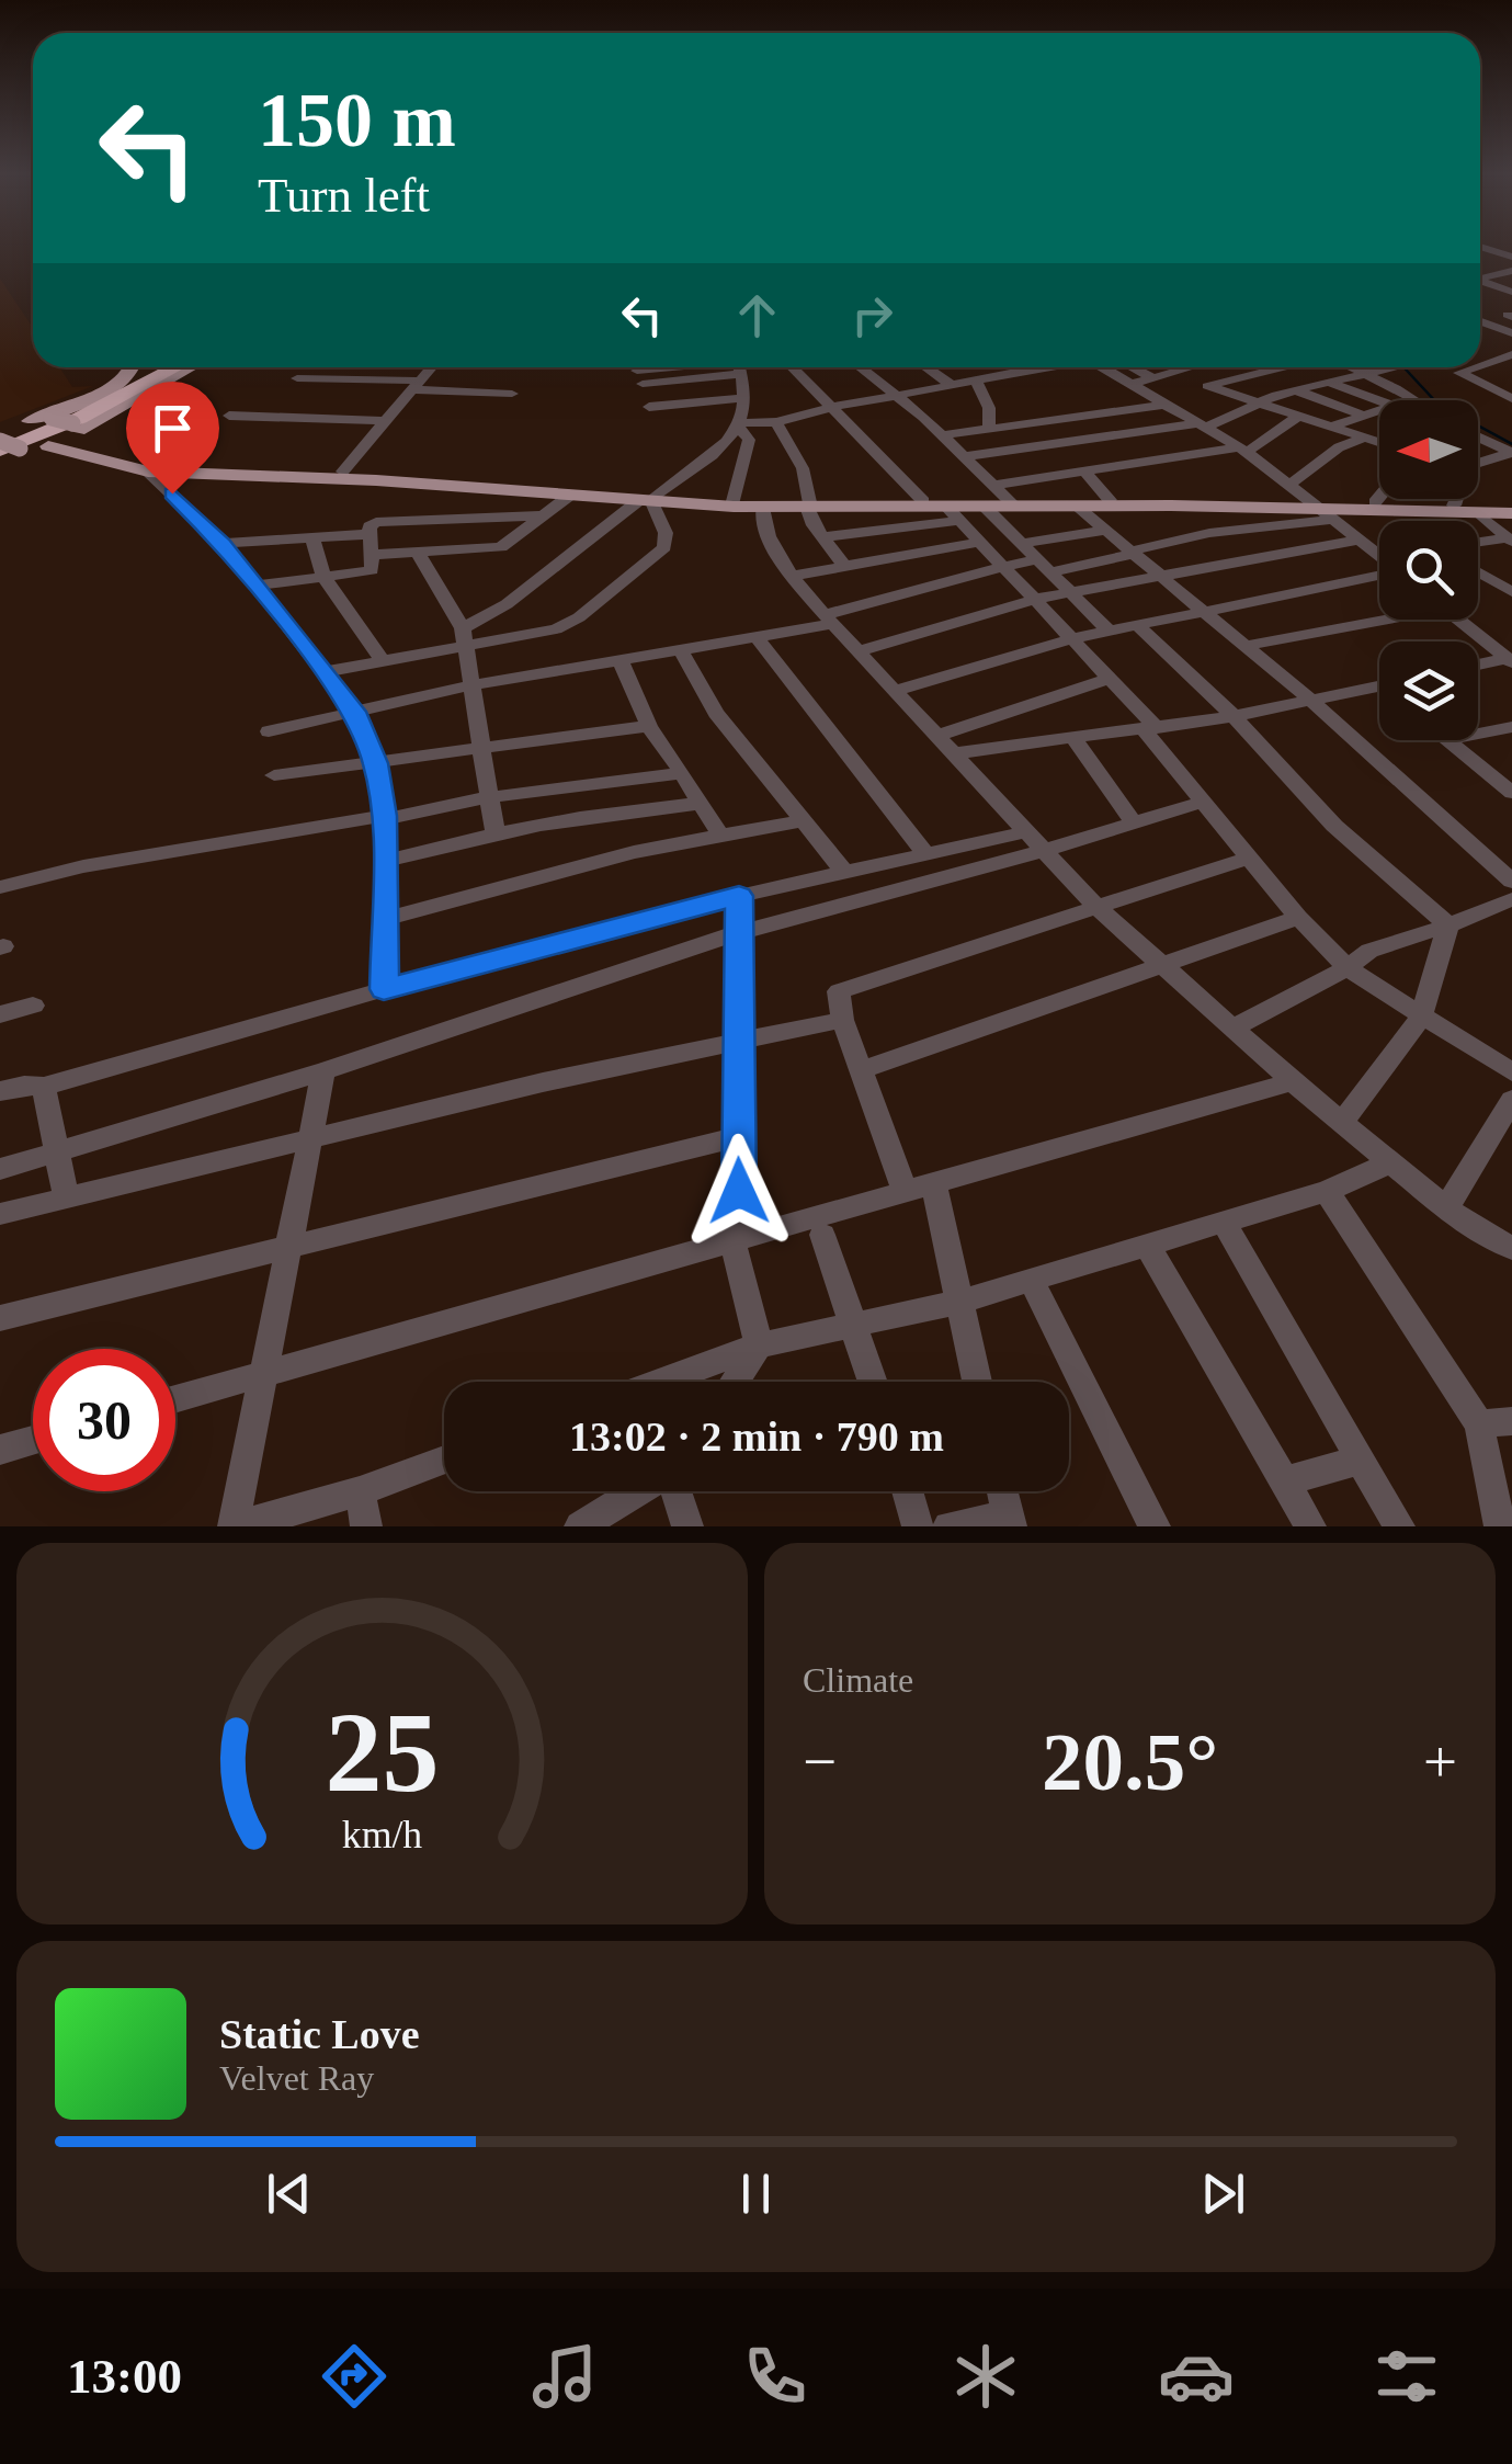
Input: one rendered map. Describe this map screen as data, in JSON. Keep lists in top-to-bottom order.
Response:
{
  "north": "left",
  "page": {
    "turn": ["150 m", "Turn left"],
    "limit": "30",
    "trip": "13:02 · 2 min · 790 m",
    "tile": "Climate",
    "heat": ["−", "20.5°", "+"],
    "song": ["Static Love", "Velvet Ray"],
    "tabs": "13:00",
    "gauge": ["25", "km/h"]
  }
}
